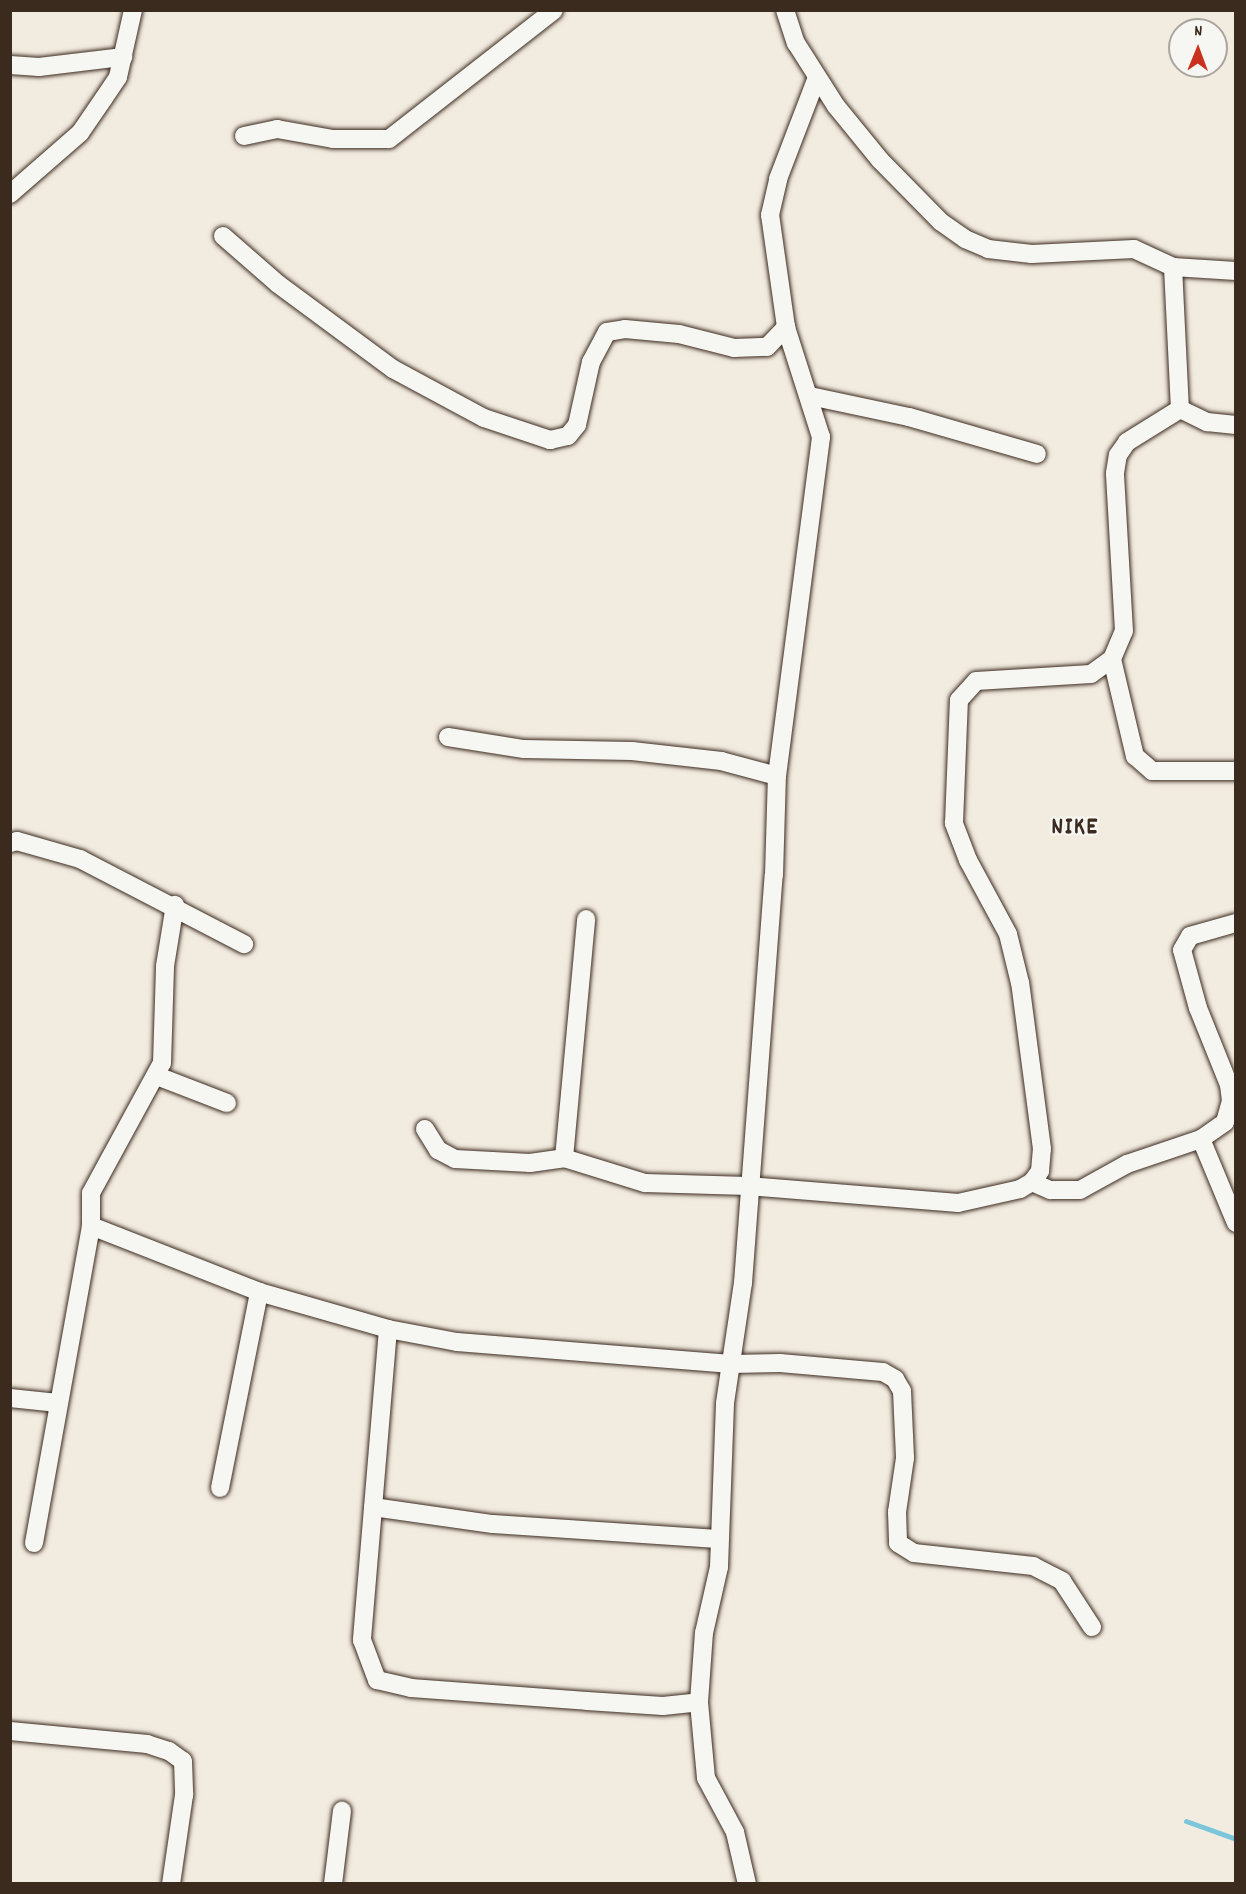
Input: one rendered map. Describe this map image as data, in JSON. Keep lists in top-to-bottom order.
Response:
{
  "districts": ["NIKE"],
  "north": "top"
}
